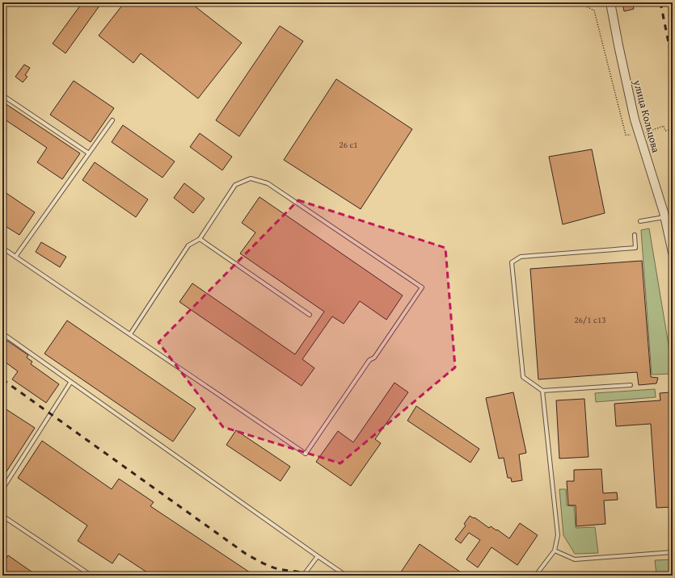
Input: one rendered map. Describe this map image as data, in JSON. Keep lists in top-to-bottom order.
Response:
{
  "streets": {
    "street": ["улица Кольцова"]
  },
  "house_numbers": ["26 с1", "26/1 с13"]
}
